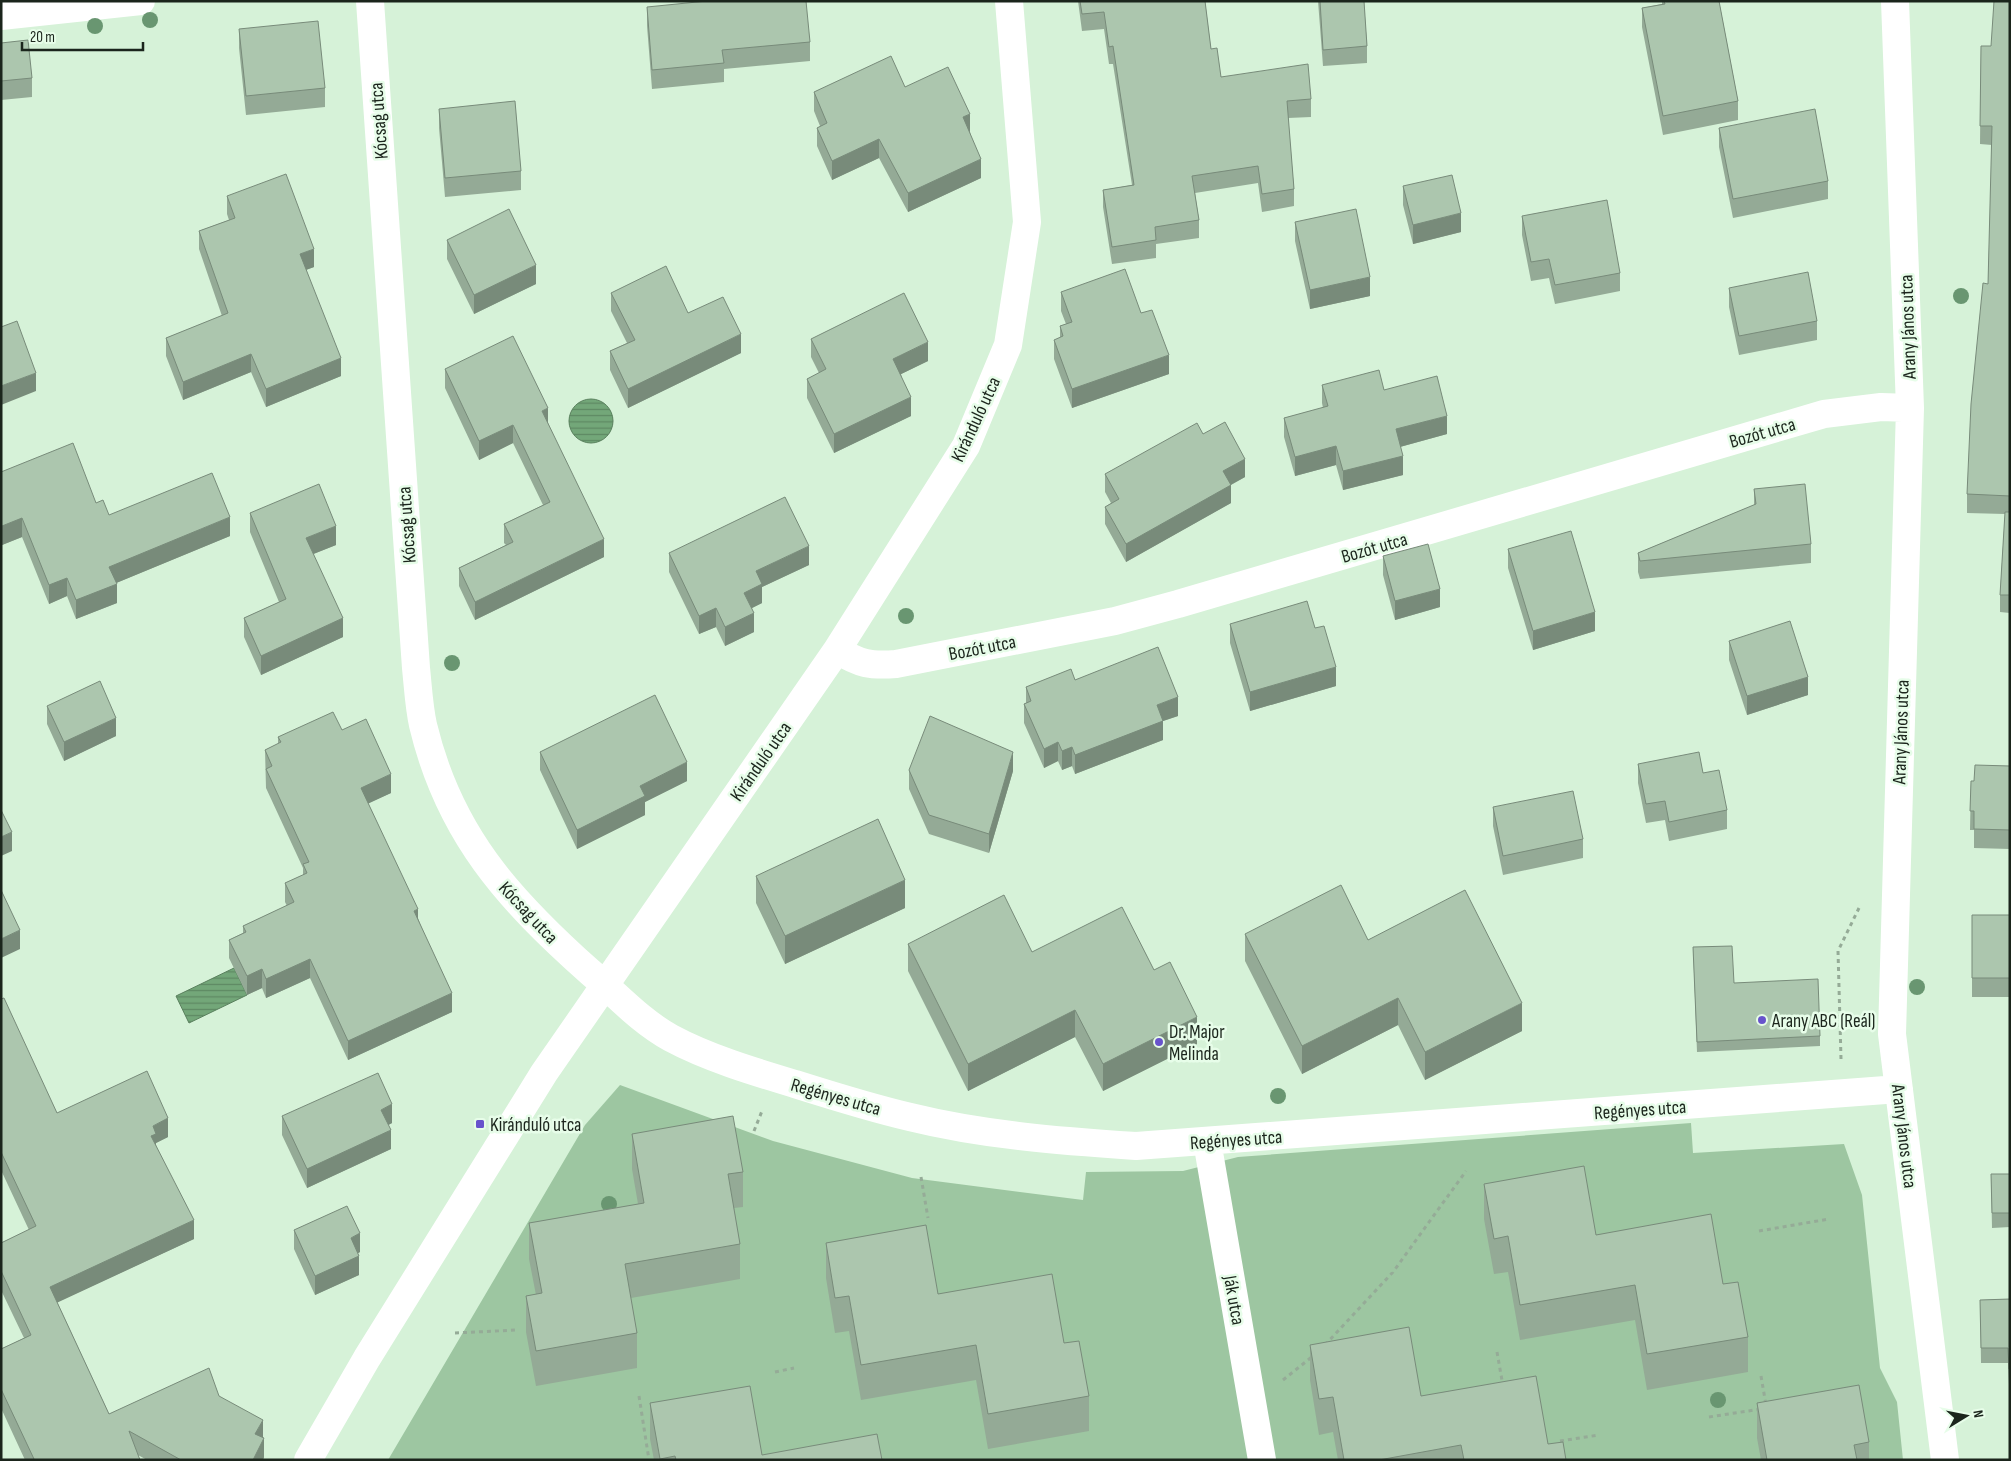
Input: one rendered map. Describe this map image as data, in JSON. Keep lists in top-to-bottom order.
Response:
{
  "streets": {
    "street": [
      "Kócsag utca",
      "Arany János utca",
      "Kiránduló utca",
      "Bozót utca",
      "Regényes utca",
      "Ják utca"
    ]
  },
  "crossings": [
    ["Kócsag utca", "Kiránduló utca"],
    ["Kócsag utca", "Regényes utca"],
    ["Arany János utca", "Bozót utca"],
    ["Arany János utca", "Regényes utca"],
    ["Kiránduló utca", "Bozót utca"],
    ["Kiránduló utca", "Regényes utca"],
    ["Regényes utca", "Ják utca"]
  ],
  "places": {
    "other": ["Arany ABC (Reál)", "Dr. Major Melinda"],
    "transit": ["Kiránduló utca"]
  },
  "scale_bar": "20 m",
  "north": "right"
}
